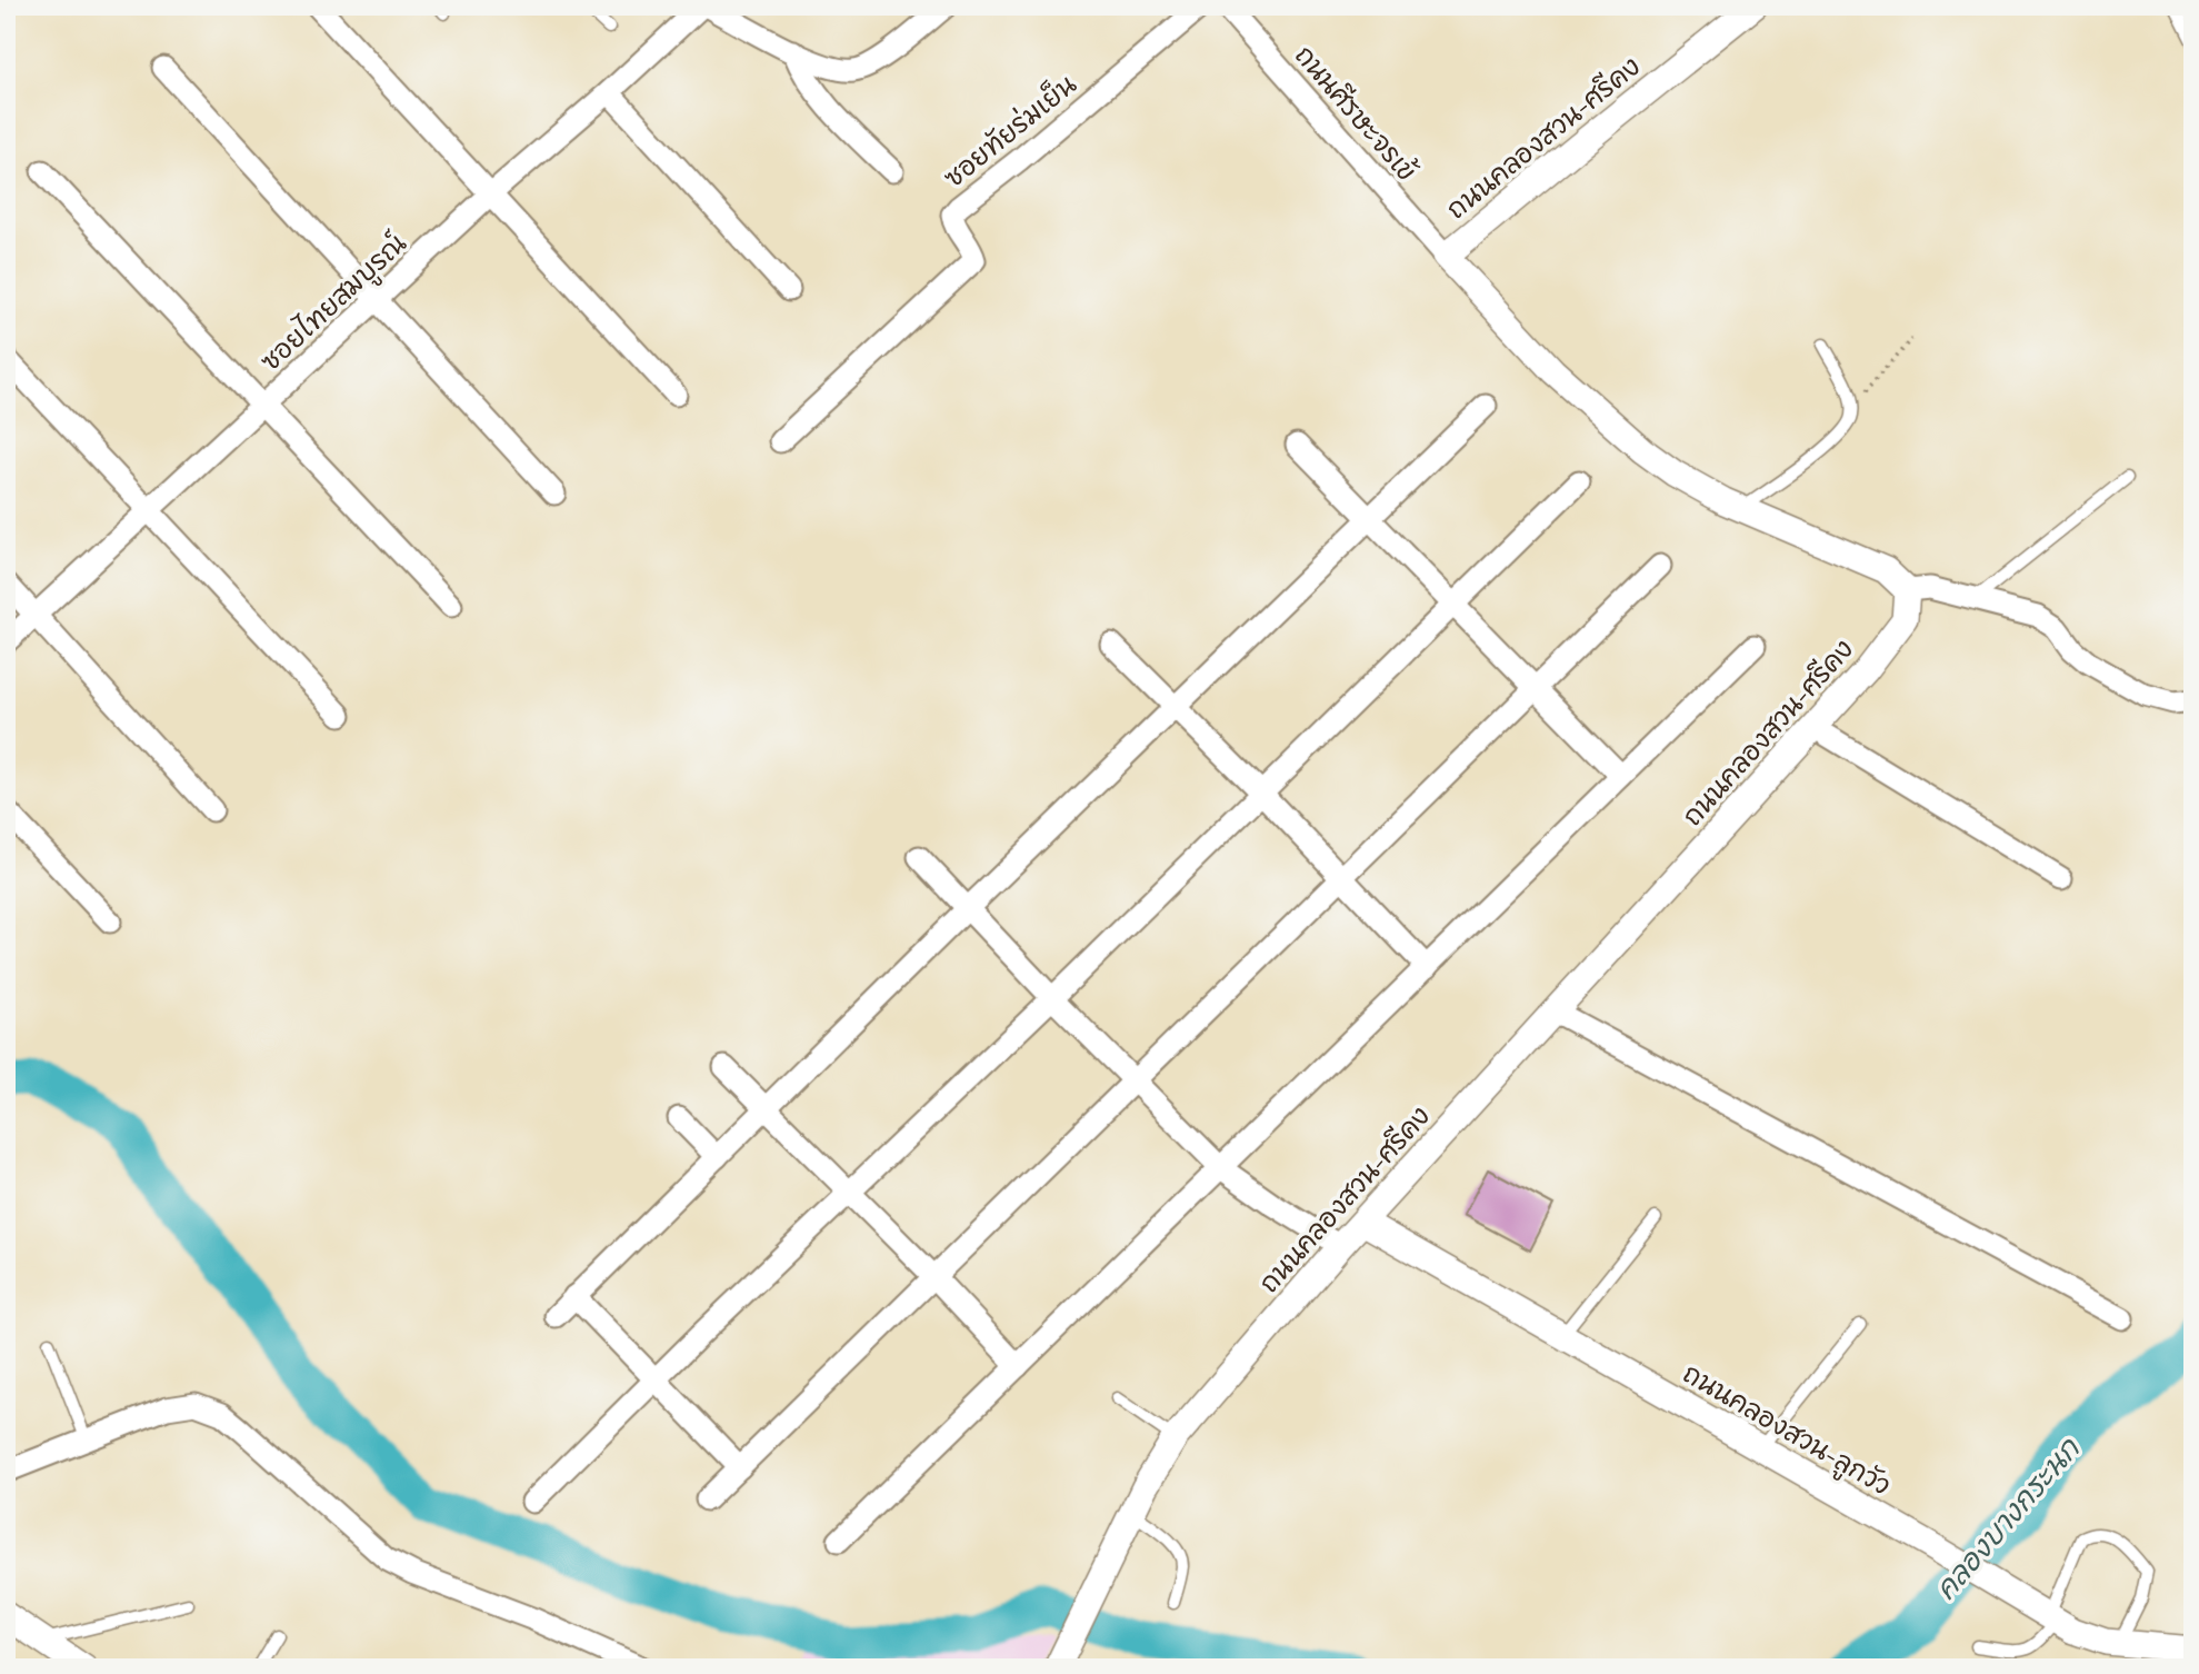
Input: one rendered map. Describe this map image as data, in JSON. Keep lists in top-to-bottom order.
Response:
{
  "streets": {
    "street": [
      "ถนนศีรษะจรเข้",
      "ซอยทัยร่มเย็น",
      "ถนนคลองสวน-ศรีคง",
      "ซอยไทยสมบูรณ์",
      "ถนนคลองสวน-ลูกวัว"
    ]
  },
  "crossings": [
    ["ถนนศีรษะจรเข้", "ถนนคลองสวน-ศรีคง"],
    ["ถนนคลองสวน-ศรีคง", "ถนนคลองสวน-ลูกวัว"]
  ],
  "water": ["คลองบางกระนก"]
}
